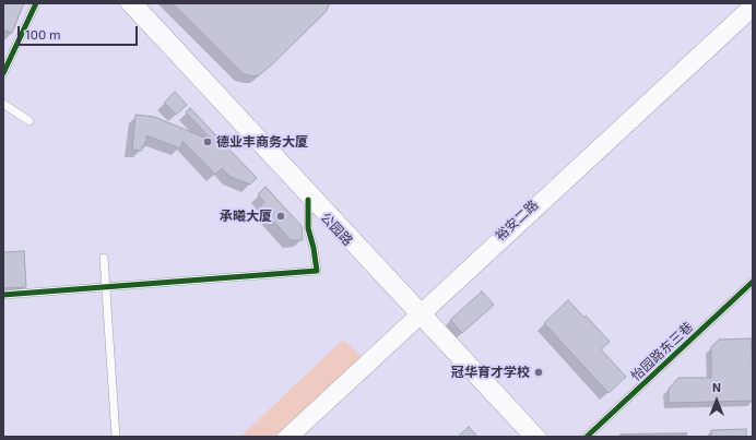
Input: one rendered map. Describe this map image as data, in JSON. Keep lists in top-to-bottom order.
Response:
{
  "streets": {
    "main road": ["裕安二路", "公园路"],
    "street": ["怡园路东三巷"]
  },
  "crossings": [
    ["裕安二路", "公园路"]
  ],
  "places": ["德业丰商务大厦", "承曦大厦", "冠华育才学校"],
  "scale_bar": "100 m",
  "north": "top"
}
